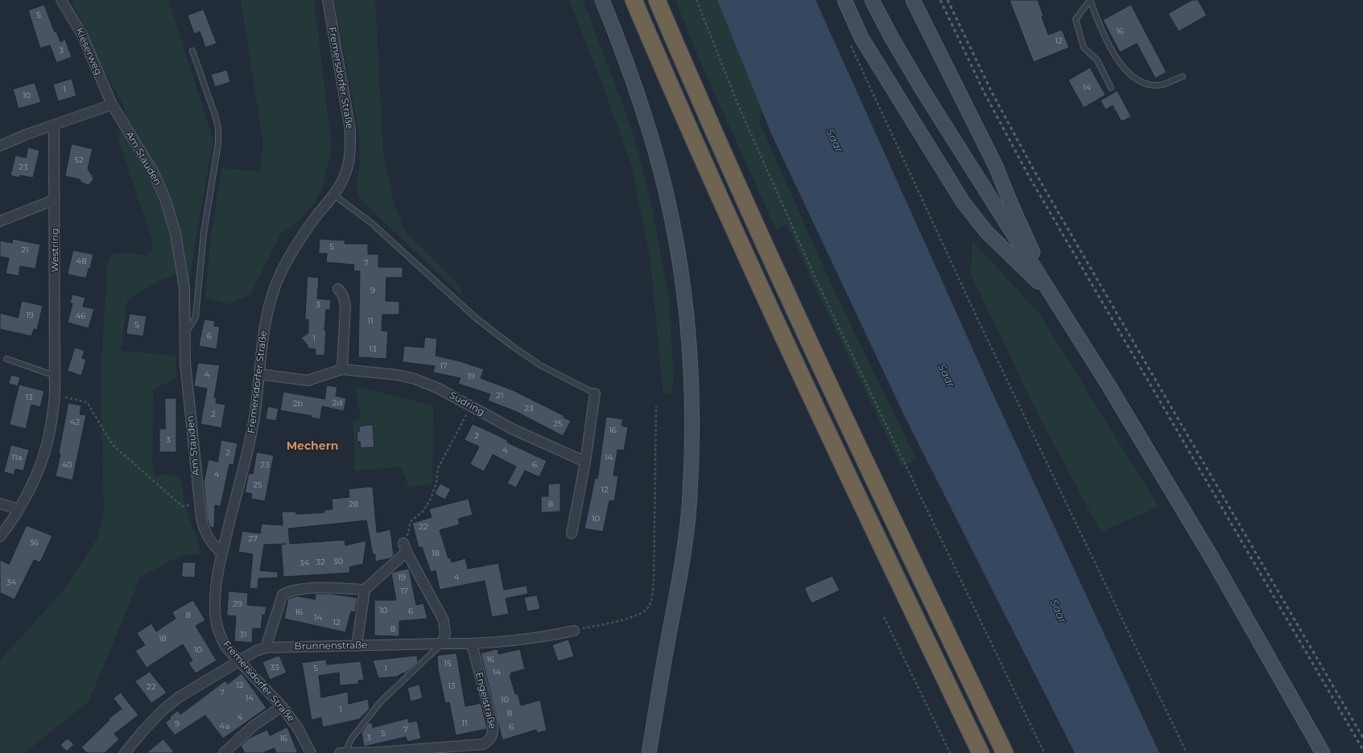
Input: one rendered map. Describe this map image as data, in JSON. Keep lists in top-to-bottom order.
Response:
{
  "streets": {
    "street": [
      "Kieserweg",
      "Fremersdorfer Straße",
      "Am Stauden",
      "Westring",
      "Südring",
      "Brunnenstraße",
      "Engelstraße"
    ]
  },
  "crossings": [
    ["Kieserweg", "Am Stauden"],
    ["Fremersdorfer Straße", "Am Stauden"],
    ["Fremersdorfer Straße", "Südring"],
    ["Fremersdorfer Straße", "Brunnenstraße"],
    ["Brunnenstraße", "Engelstraße"]
  ],
  "districts": ["Mechern"],
  "water": ["Saar"],
  "house_numbers": [
    "5",
    "16",
    "12",
    "3",
    "14",
    "1",
    "10",
    "52",
    "23",
    "5",
    "21",
    "48",
    "7",
    "9",
    "3",
    "19",
    "46",
    "11",
    "5",
    "6",
    "1",
    "13",
    "17",
    "4",
    "19",
    "21",
    "13",
    "2d",
    "2b",
    "23",
    "2",
    "42",
    "25",
    "16",
    "2",
    "3",
    "4",
    "2",
    "11a",
    "14",
    "40",
    "23",
    "6",
    "4",
    "25",
    "12",
    "28",
    "8",
    "10",
    "22",
    "27",
    "36",
    "18",
    "30",
    "32",
    "34",
    "19",
    "4",
    "34",
    "17",
    "29",
    "10",
    "6",
    "16",
    "8",
    "14",
    "12",
    "8",
    "31",
    "18",
    "10",
    "16",
    "15",
    "33",
    "5",
    "1",
    "14",
    "12",
    "13",
    "22",
    "7",
    "14",
    "10",
    "1",
    "8",
    "4",
    "11",
    "9",
    "4a",
    "6",
    "7",
    "5",
    "3",
    "16"
  ]
}
